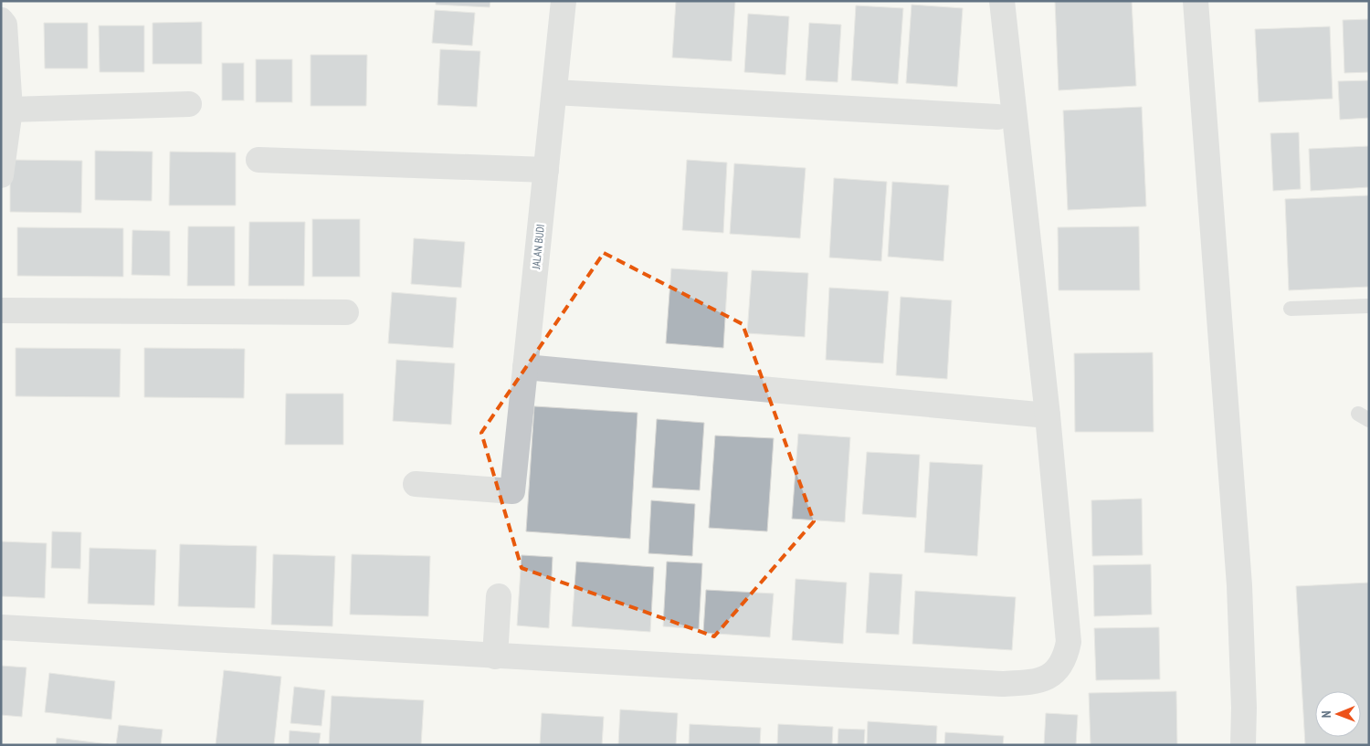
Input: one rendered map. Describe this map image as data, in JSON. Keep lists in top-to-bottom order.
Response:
{
  "streets": {
    "street": ["JALAN BUDI"]
  },
  "north": "left"
}
